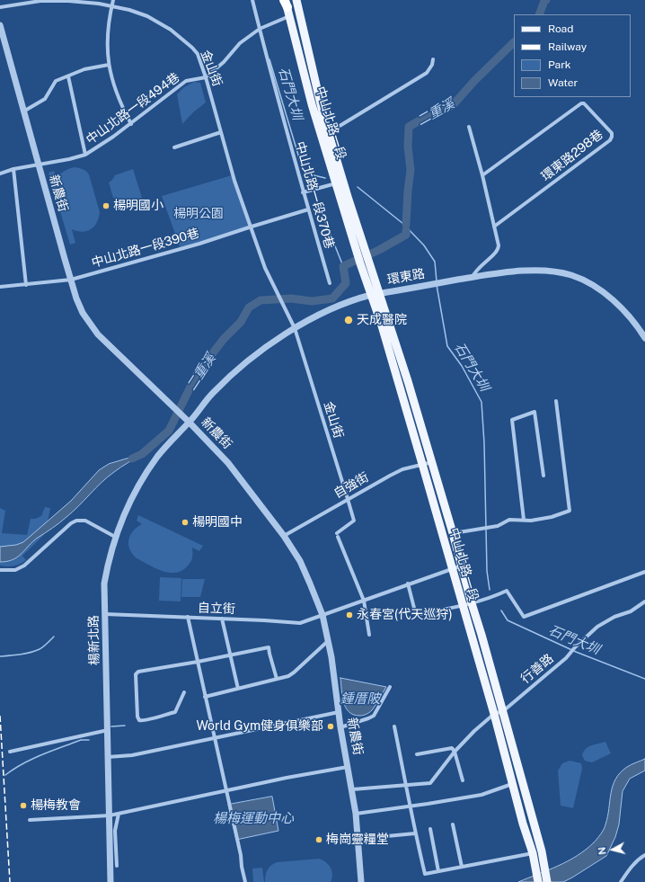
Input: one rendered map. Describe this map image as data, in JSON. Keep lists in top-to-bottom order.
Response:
{
  "streets": {
    "main road": ["中山北路一段"],
    "street": [
      "金山街",
      "中山北路一段494巷",
      "環東路298巷",
      "新農街",
      "中山北路一段370巷",
      "中山北路一段390巷",
      "環東路",
      "自強街",
      "自立街",
      "楊新北路",
      "行善路"
    ]
  },
  "crossings": [
    ["金山街", "中山北路一段494巷"],
    ["金山街", "中山北路一段390巷"],
    ["金山街", "環東路"],
    ["金山街", "自強街"],
    ["金山街", "自立街"],
    ["中山北路一段494巷", "新農街"],
    ["中山北路一段", "環東路"],
    ["中山北路一段", "自強街"],
    ["中山北路一段", "自立街"],
    ["中山北路一段", "行善路"],
    ["新農街", "中山北路一段390巷"],
    ["新農街", "環東路"],
    ["新農街", "自強街"],
    ["新農街", "自立街"],
    ["新農街", "楊新北路"],
    ["中山北路一段370巷", "中山北路一段390巷"],
    ["環東路", "楊新北路"]
  ],
  "water": [
    "石門大圳",
    "二重溪",
    "鍾厝陂",
    "楊梅運動中心"
  ],
  "parks": ["楊明公園"],
  "places": [
    "楊明國小",
    "天成醫院",
    "楊明國中",
    "永春宮(代天巡狩)",
    "World Gym健身俱樂部",
    "楊梅教會",
    "梅崗靈糧堂"
  ],
  "legend": [
    "Road",
    "Railway",
    "Park",
    "Water"
  ],
  "north": "left"
}
